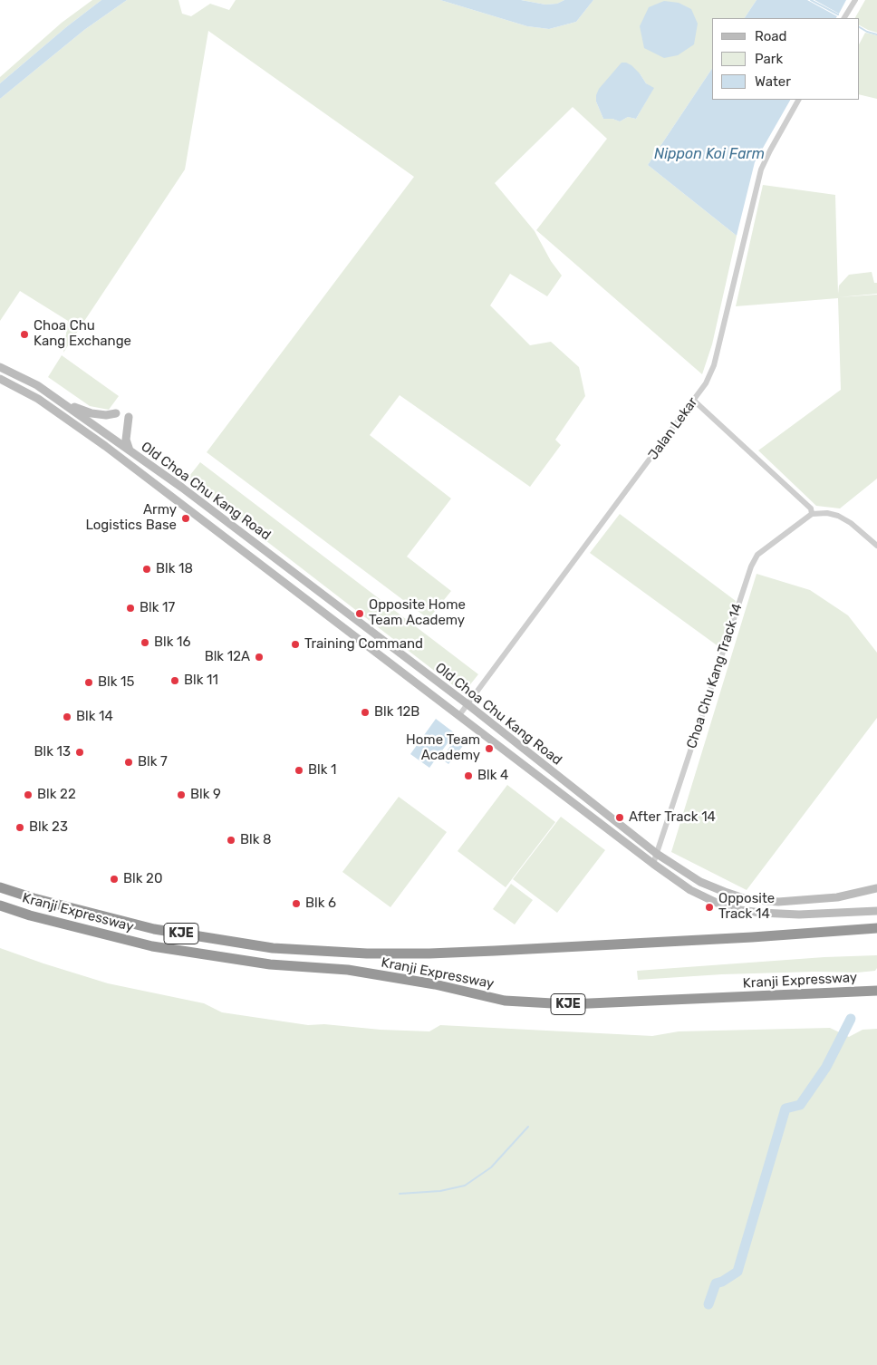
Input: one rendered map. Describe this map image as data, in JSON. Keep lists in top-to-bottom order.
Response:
{
  "streets": {
    "highway": ["Kranji Expressway", "KJE"],
    "main road": ["Old Choa Chu Kang Road"],
    "street": ["Jalan Lekar", "Choa Chu Kang Track 14"]
  },
  "crossings": [
    ["Jalan Lekar", "Old Choa Chu Kang Road"],
    ["Old Choa Chu Kang Road", "Choa Chu Kang Track 14"]
  ],
  "water": ["Nippon Koi Farm"],
  "places": [
    "Choa Chu Kang Exchange",
    "Army Logistics Base",
    "Blk 18",
    "Blk 17",
    "Opposite Home Team Academy",
    "Blk 16",
    "Training Command",
    "Blk 12A",
    "Blk 11",
    "Blk 15",
    "Blk 12B",
    "Blk 14",
    "Home Team Academy",
    "Blk 13",
    "Blk 7",
    "Blk 1",
    "Blk 4",
    "Blk 22",
    "Blk 9",
    "After Track 14",
    "Blk 23",
    "Blk 8",
    "Blk 20",
    "Blk 6",
    "Opposite Track 14"
  ],
  "legend": ["Road", "Park", "Water"]
}
